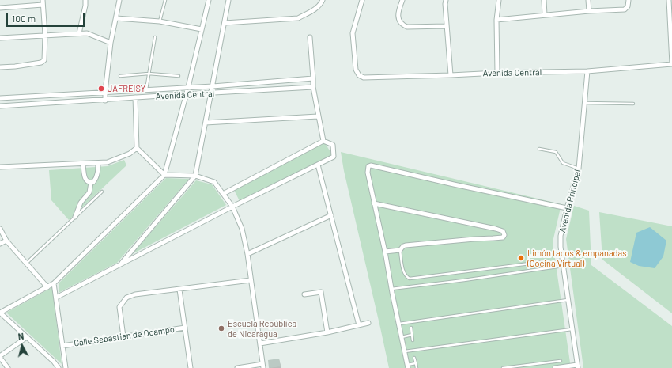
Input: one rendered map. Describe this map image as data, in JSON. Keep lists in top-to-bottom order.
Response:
{
  "streets": {
    "street": ["Avenida Central", "Avenida Principal", "Calle Sebastian de Ocampo"]
  },
  "crossings": [
    ["Avenida Central", "Avenida Principal"]
  ],
  "places": ["JAFREISY", "Limón tacos & empanadas (Cocina Virtual)", "Escuela República de Nicaragua"],
  "scale_bar": "100 m",
  "north": "top"
}
